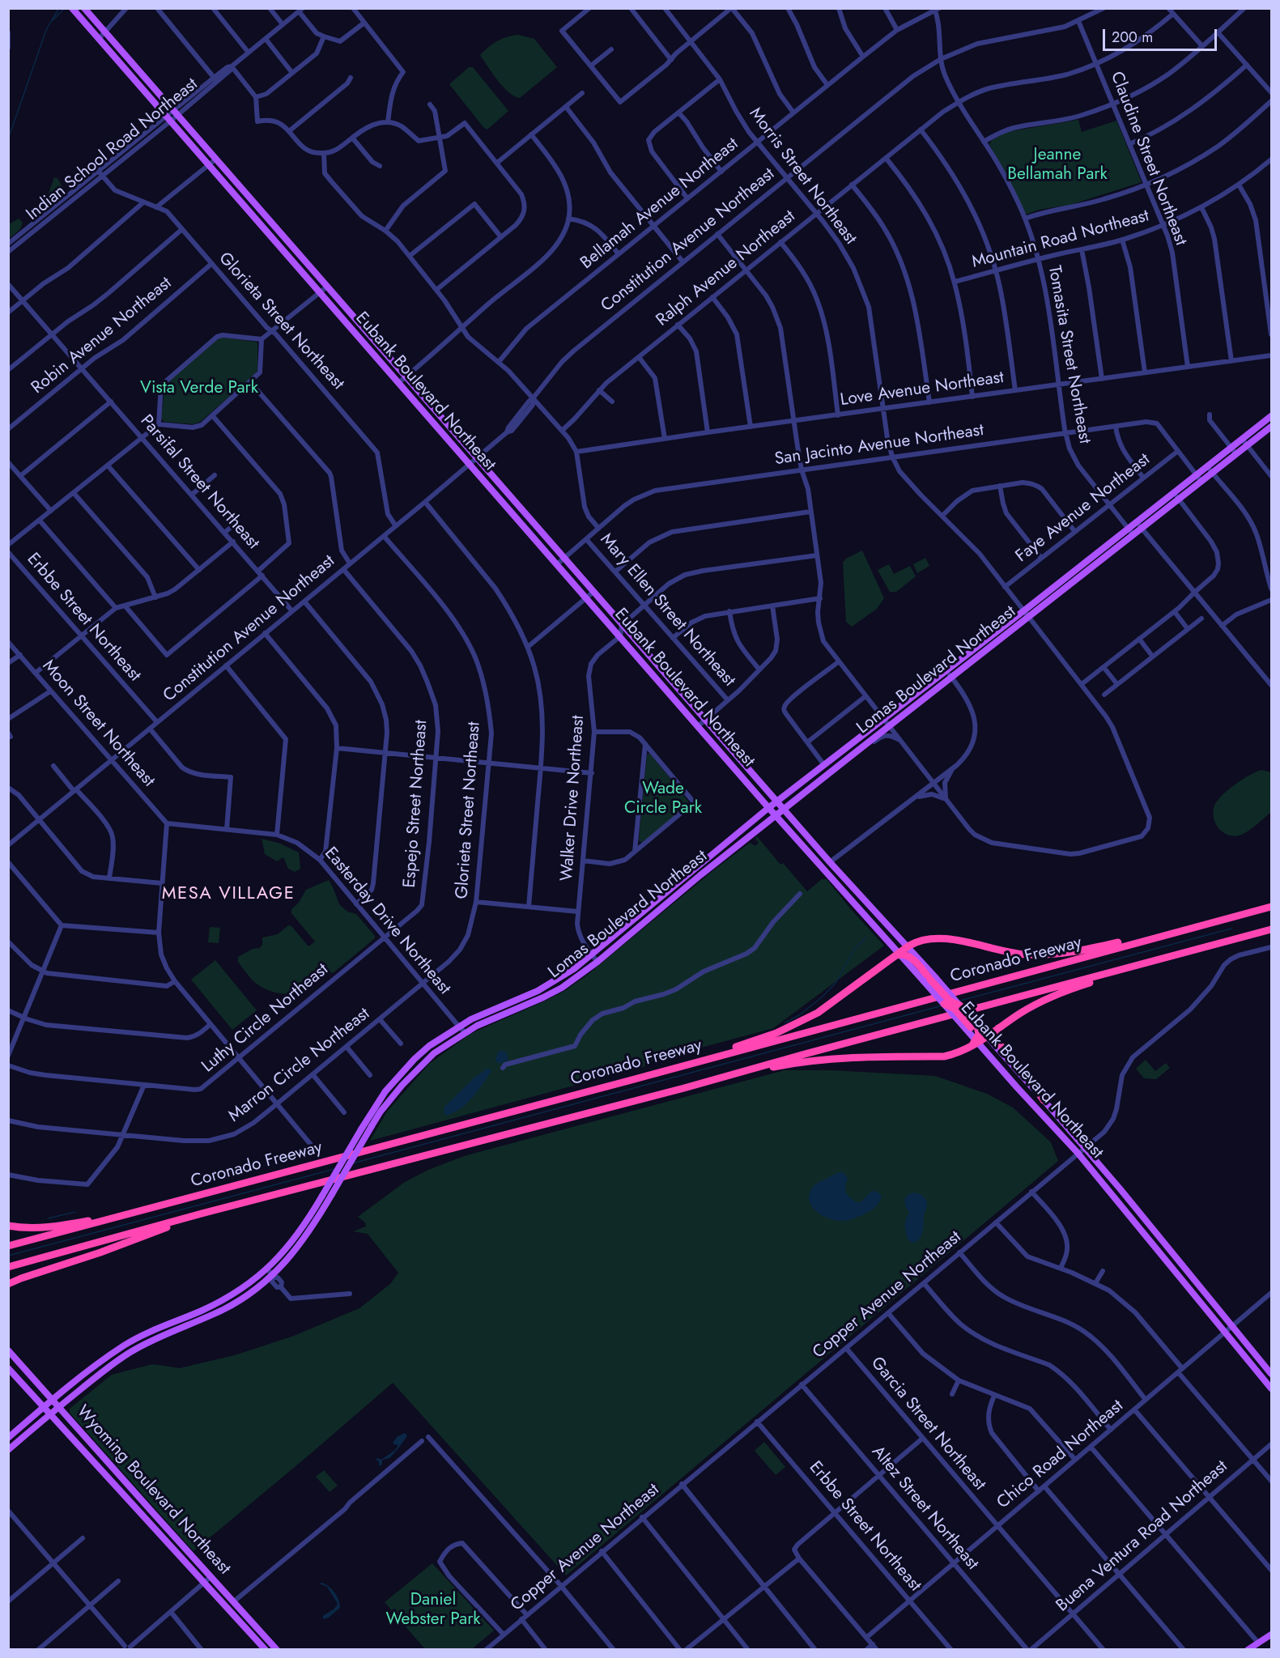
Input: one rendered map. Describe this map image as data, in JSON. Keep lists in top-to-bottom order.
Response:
{
  "streets": {
    "highway": ["Coronado Freeway"],
    "main road": ["Eubank Boulevard Northeast", "Lomas Boulevard Northeast", "Wyoming Boulevard Northeast"],
    "street": [
      "Indian School Road Northeast",
      "Claudine Street Northeast",
      "Morris Street Northeast",
      "Bellamah Avenue Northeast",
      "Mountain Road Northeast",
      "Constitution Avenue Northeast",
      "Ralph Avenue Northeast",
      "Glorieta Street Northeast",
      "Robin Avenue Northeast",
      "Tomasita Street Northeast",
      "Love Avenue Northeast",
      "San Jacinto Avenue Northeast",
      "Parsifal Street Northeast",
      "Faye Avenue Northeast",
      "Mary Ellen Street Northeast",
      "Erbbe Street Northeast",
      "Moon Street Northeast",
      "Walker Drive Northeast",
      "Espejo Street Northeast",
      "Easterday Drive Northeast",
      "Luthy Circle Northeast",
      "Marron Circle Northeast",
      "Copper Avenue Northeast",
      "Garcia Street Northeast",
      "Chico Road Northeast",
      "Altez Street Northeast",
      "Buena Ventura Road Northeast"
    ]
  },
  "crossings": [
    ["Indian School Road Northeast", "Glorieta Street Northeast"],
    ["Indian School Road Northeast", "Eubank Boulevard Northeast"],
    ["Claudine Street Northeast", "Mountain Road Northeast"],
    ["Claudine Street Northeast", "Constitution Avenue Northeast"],
    ["Claudine Street Northeast", "Ralph Avenue Northeast"],
    ["Claudine Street Northeast", "Love Avenue Northeast"],
    ["Morris Street Northeast", "Bellamah Avenue Northeast"],
    ["Morris Street Northeast", "Constitution Avenue Northeast"],
    ["Morris Street Northeast", "Ralph Avenue Northeast"],
    ["Morris Street Northeast", "Love Avenue Northeast"],
    ["Morris Street Northeast", "San Jacinto Avenue Northeast"],
    ["Morris Street Northeast", "Faye Avenue Northeast"],
    ["Morris Street Northeast", "Lomas Boulevard Northeast"],
    ["Bellamah Avenue Northeast", "Tomasita Street Northeast"],
    ["Bellamah Avenue Northeast", "Mary Ellen Street Northeast"],
    ["Mountain Road Northeast", "Tomasita Street Northeast"],
    ["Constitution Avenue Northeast", "Glorieta Street Northeast"],
    ["Constitution Avenue Northeast", "Tomasita Street Northeast"],
    ["Constitution Avenue Northeast", "Eubank Boulevard Northeast"],
    ["Constitution Avenue Northeast", "Parsifal Street Northeast"],
    ["Constitution Avenue Northeast", "Mary Ellen Street Northeast"],
    ["Constitution Avenue Northeast", "Erbbe Street Northeast"],
    ["Constitution Avenue Northeast", "Moon Street Northeast"],
    ["Constitution Avenue Northeast", "Espejo Street Northeast"],
    ["Ralph Avenue Northeast", "Tomasita Street Northeast"],
    ["Ralph Avenue Northeast", "Mary Ellen Street Northeast"],
    ["Glorieta Street Northeast", "Robin Avenue Northeast"],
    ["Glorieta Street Northeast", "Easterday Drive Northeast"],
    ["Glorieta Street Northeast", "Marron Circle Northeast"],
    ["Robin Avenue Northeast", "Parsifal Street Northeast"],
    ["Tomasita Street Northeast", "Love Avenue Northeast"],
    ["Tomasita Street Northeast", "San Jacinto Avenue Northeast"],
    ["Tomasita Street Northeast", "Faye Avenue Northeast"],
    ["Tomasita Street Northeast", "Lomas Boulevard Northeast"],
    ["Love Avenue Northeast", "Mary Ellen Street Northeast"],
    ["Eubank Boulevard Northeast", "San Jacinto Avenue Northeast"],
    ["Eubank Boulevard Northeast", "Lomas Boulevard Northeast"],
    ["Eubank Boulevard Northeast", "Walker Drive Northeast"],
    ["Eubank Boulevard Northeast", "Copper Avenue Northeast"],
    ["Eubank Boulevard Northeast", "Chico Road Northeast"],
    ["San Jacinto Avenue Northeast", "Faye Avenue Northeast"],
    ["San Jacinto Avenue Northeast", "Mary Ellen Street Northeast"],
    ["San Jacinto Avenue Northeast", "Lomas Boulevard Northeast"],
    ["Erbbe Street Northeast", "Copper Avenue Northeast"],
    ["Erbbe Street Northeast", "Chico Road Northeast"],
    ["Lomas Boulevard Northeast", "Walker Drive Northeast"],
    ["Lomas Boulevard Northeast", "Easterday Drive Northeast"],
    ["Lomas Boulevard Northeast", "Wyoming Boulevard Northeast"],
    ["Moon Street Northeast", "Easterday Drive Northeast"],
    ["Espejo Street Northeast", "Easterday Drive Northeast"],
    ["Espejo Street Northeast", "Luthy Circle Northeast"],
    ["Easterday Drive Northeast", "Luthy Circle Northeast"],
    ["Easterday Drive Northeast", "Marron Circle Northeast"],
    ["Copper Avenue Northeast", "Garcia Street Northeast"],
    ["Copper Avenue Northeast", "Altez Street Northeast"],
    ["Garcia Street Northeast", "Chico Road Northeast"],
    ["Garcia Street Northeast", "Buena Ventura Road Northeast"],
    ["Chico Road Northeast", "Altez Street Northeast"],
    ["Altez Street Northeast", "Buena Ventura Road Northeast"]
  ],
  "districts": ["MESA VILLAGE"],
  "parks": [
    "Jeanne Bellamah Park",
    "Vista Verde Park",
    "Wade Circle Park",
    "Daniel Webster Park"
  ],
  "scale_bar": "200 m"
}
